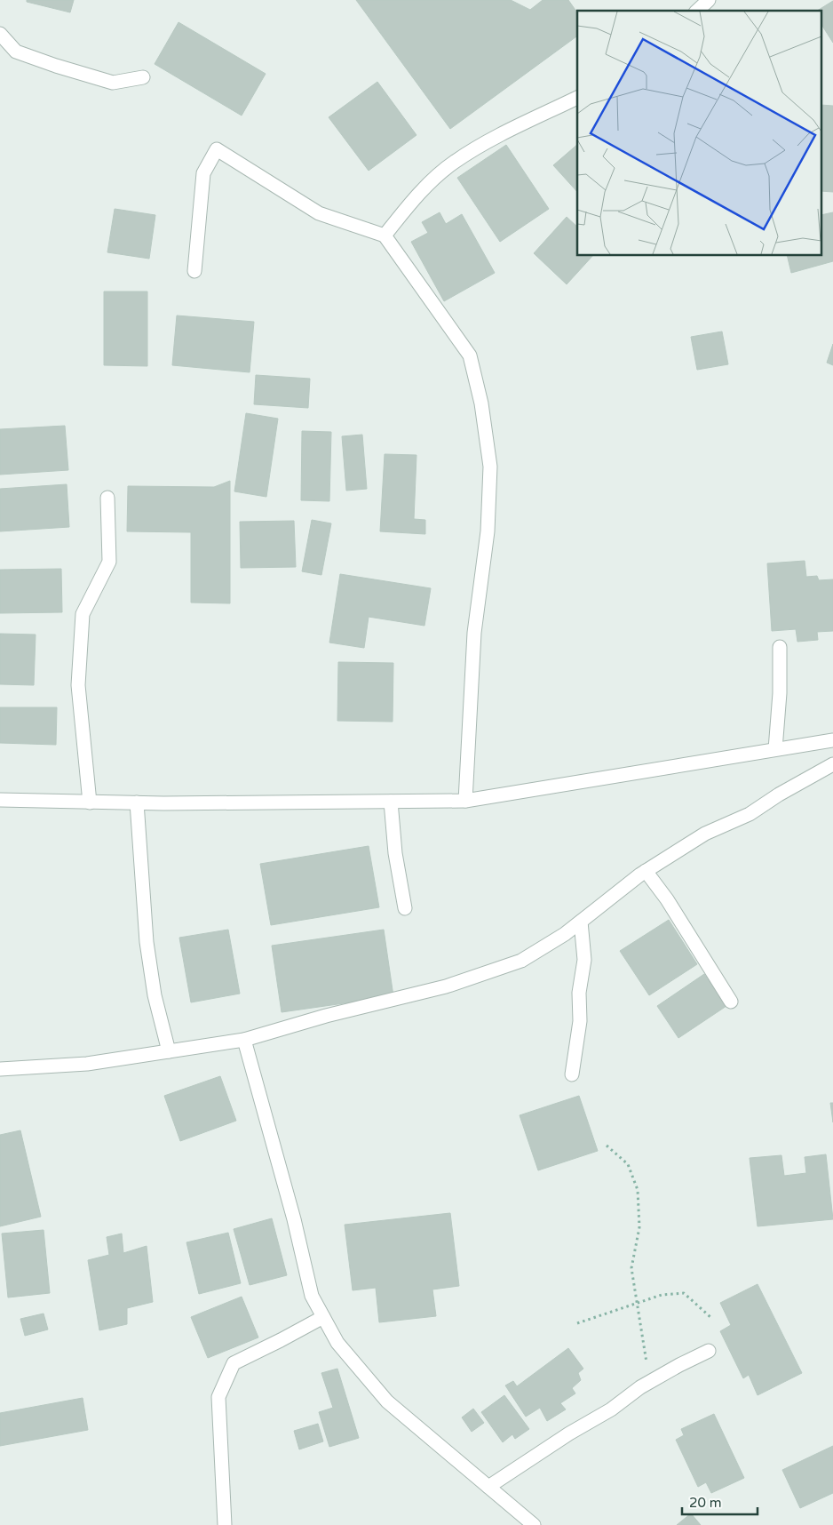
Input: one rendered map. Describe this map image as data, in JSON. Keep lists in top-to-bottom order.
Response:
{
  "scale_bar": "20 m"
}
